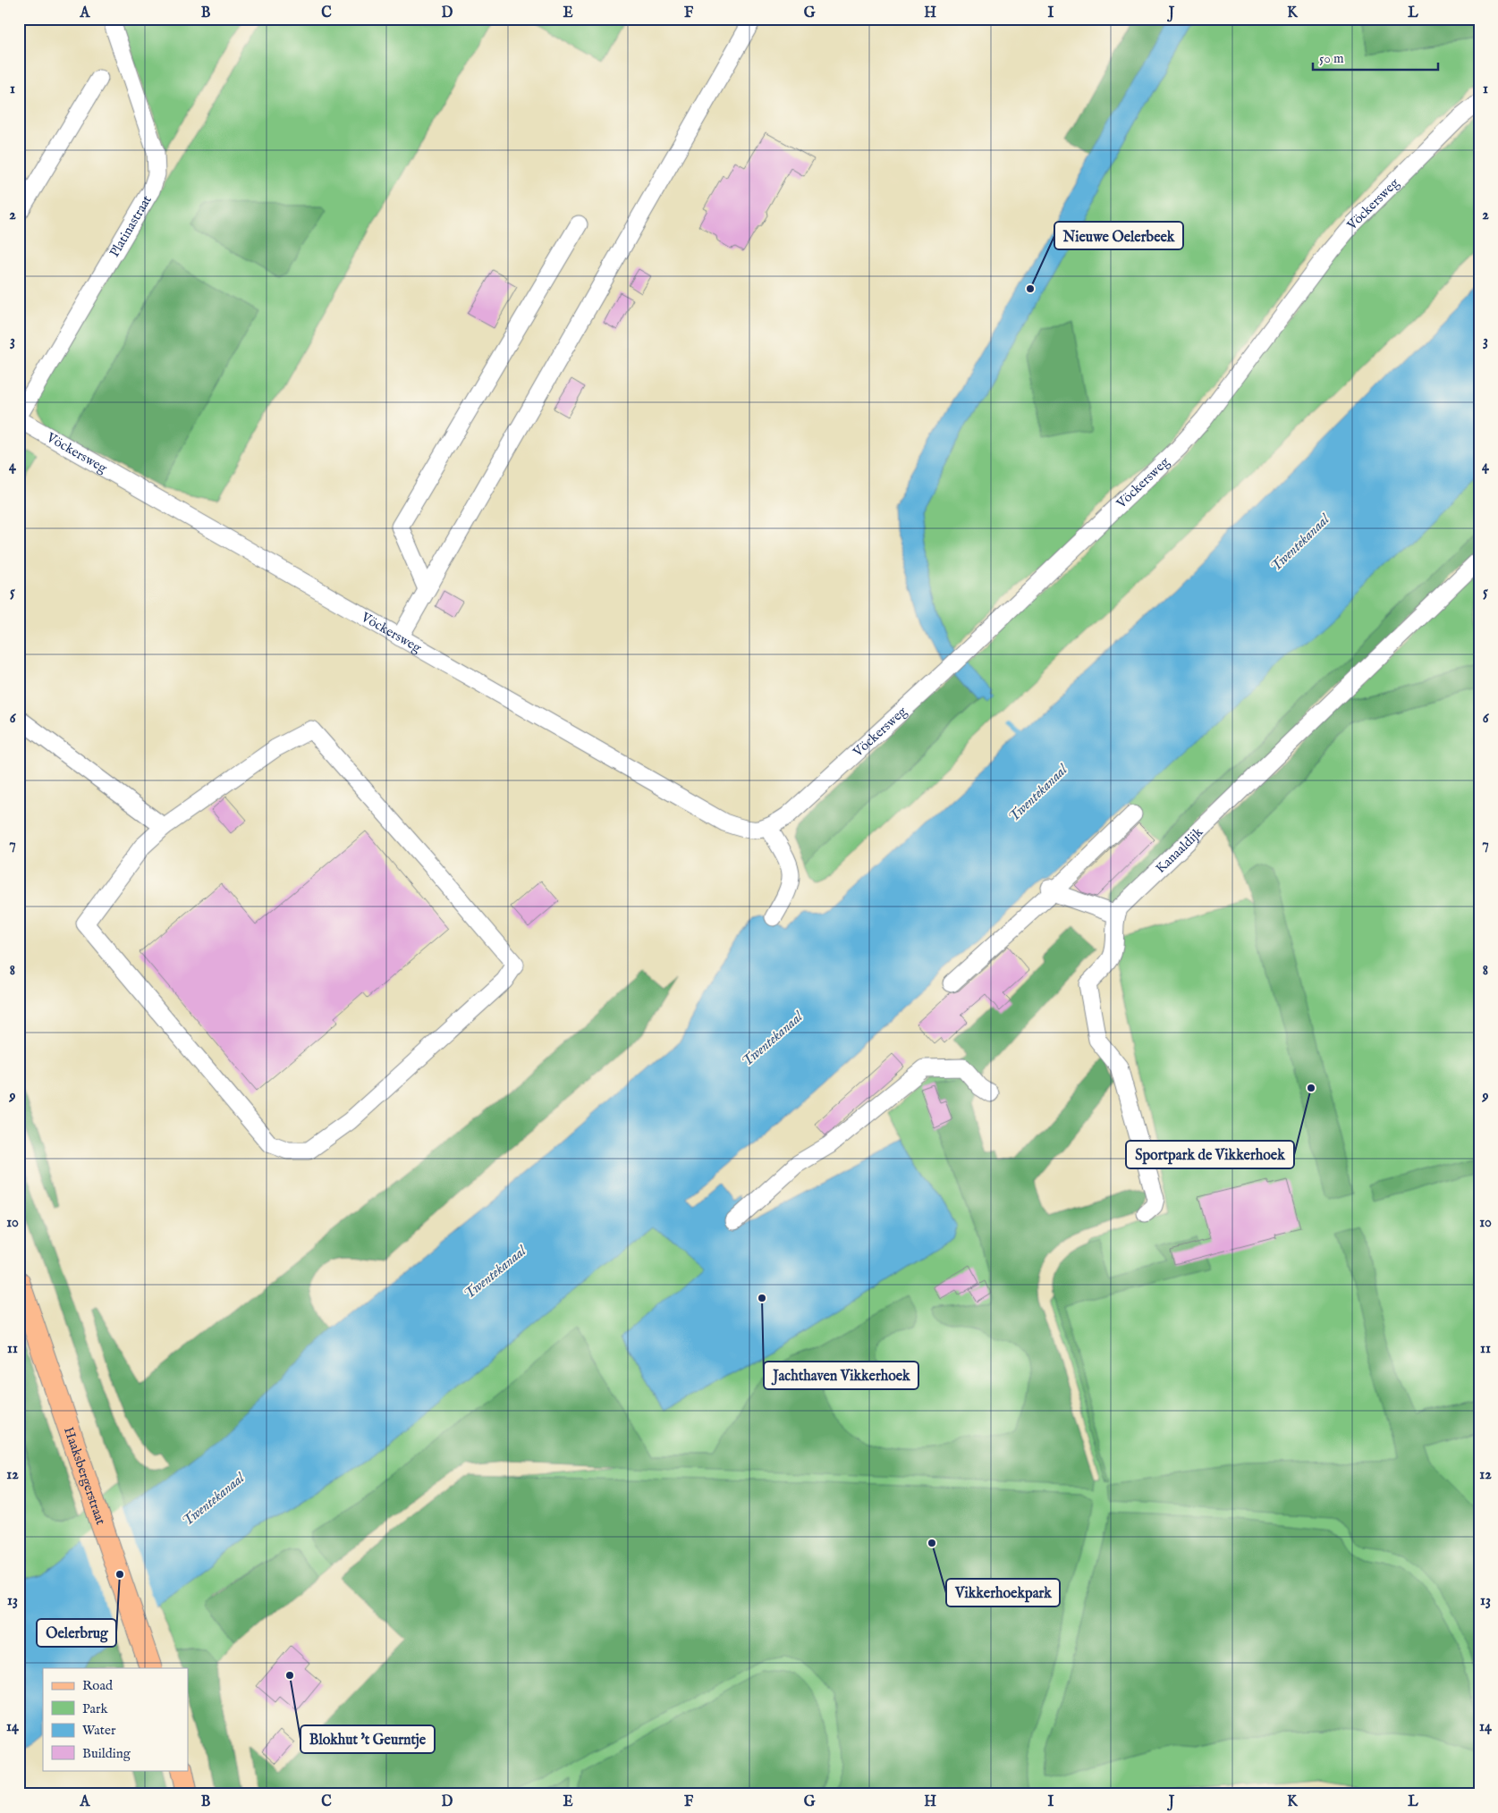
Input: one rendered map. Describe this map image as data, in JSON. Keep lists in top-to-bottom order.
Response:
{
  "streets": {
    "main road": ["Haaksbergerstraat"],
    "street": ["Vöckersweg", "Platinastraat", "Kanaaldijk"]
  },
  "water": ["Twentekanaal"],
  "places": [
    "Nieuwe Oelerbeek",
    "Sportpark de Vikkerhoek",
    "Jachthaven Vikkerhoek",
    "Vikkerhoekpark",
    "Oelerbrug",
    "Blokhut 't Geurntje"
  ],
  "legend": [
    "Road",
    "Park",
    "Water",
    "Building"
  ],
  "scale_bar": "50 m",
  "grid": {
    "columns": [
      "A",
      "B",
      "C",
      "D",
      "E",
      "F",
      "G",
      "H",
      "I",
      "J",
      "K",
      "L"
    ],
    "rows": [
      "1",
      "2",
      "3",
      "4",
      "5",
      "6",
      "7",
      "8",
      "9",
      "10",
      "11",
      "12",
      "13",
      "14"
    ]
  }
}
